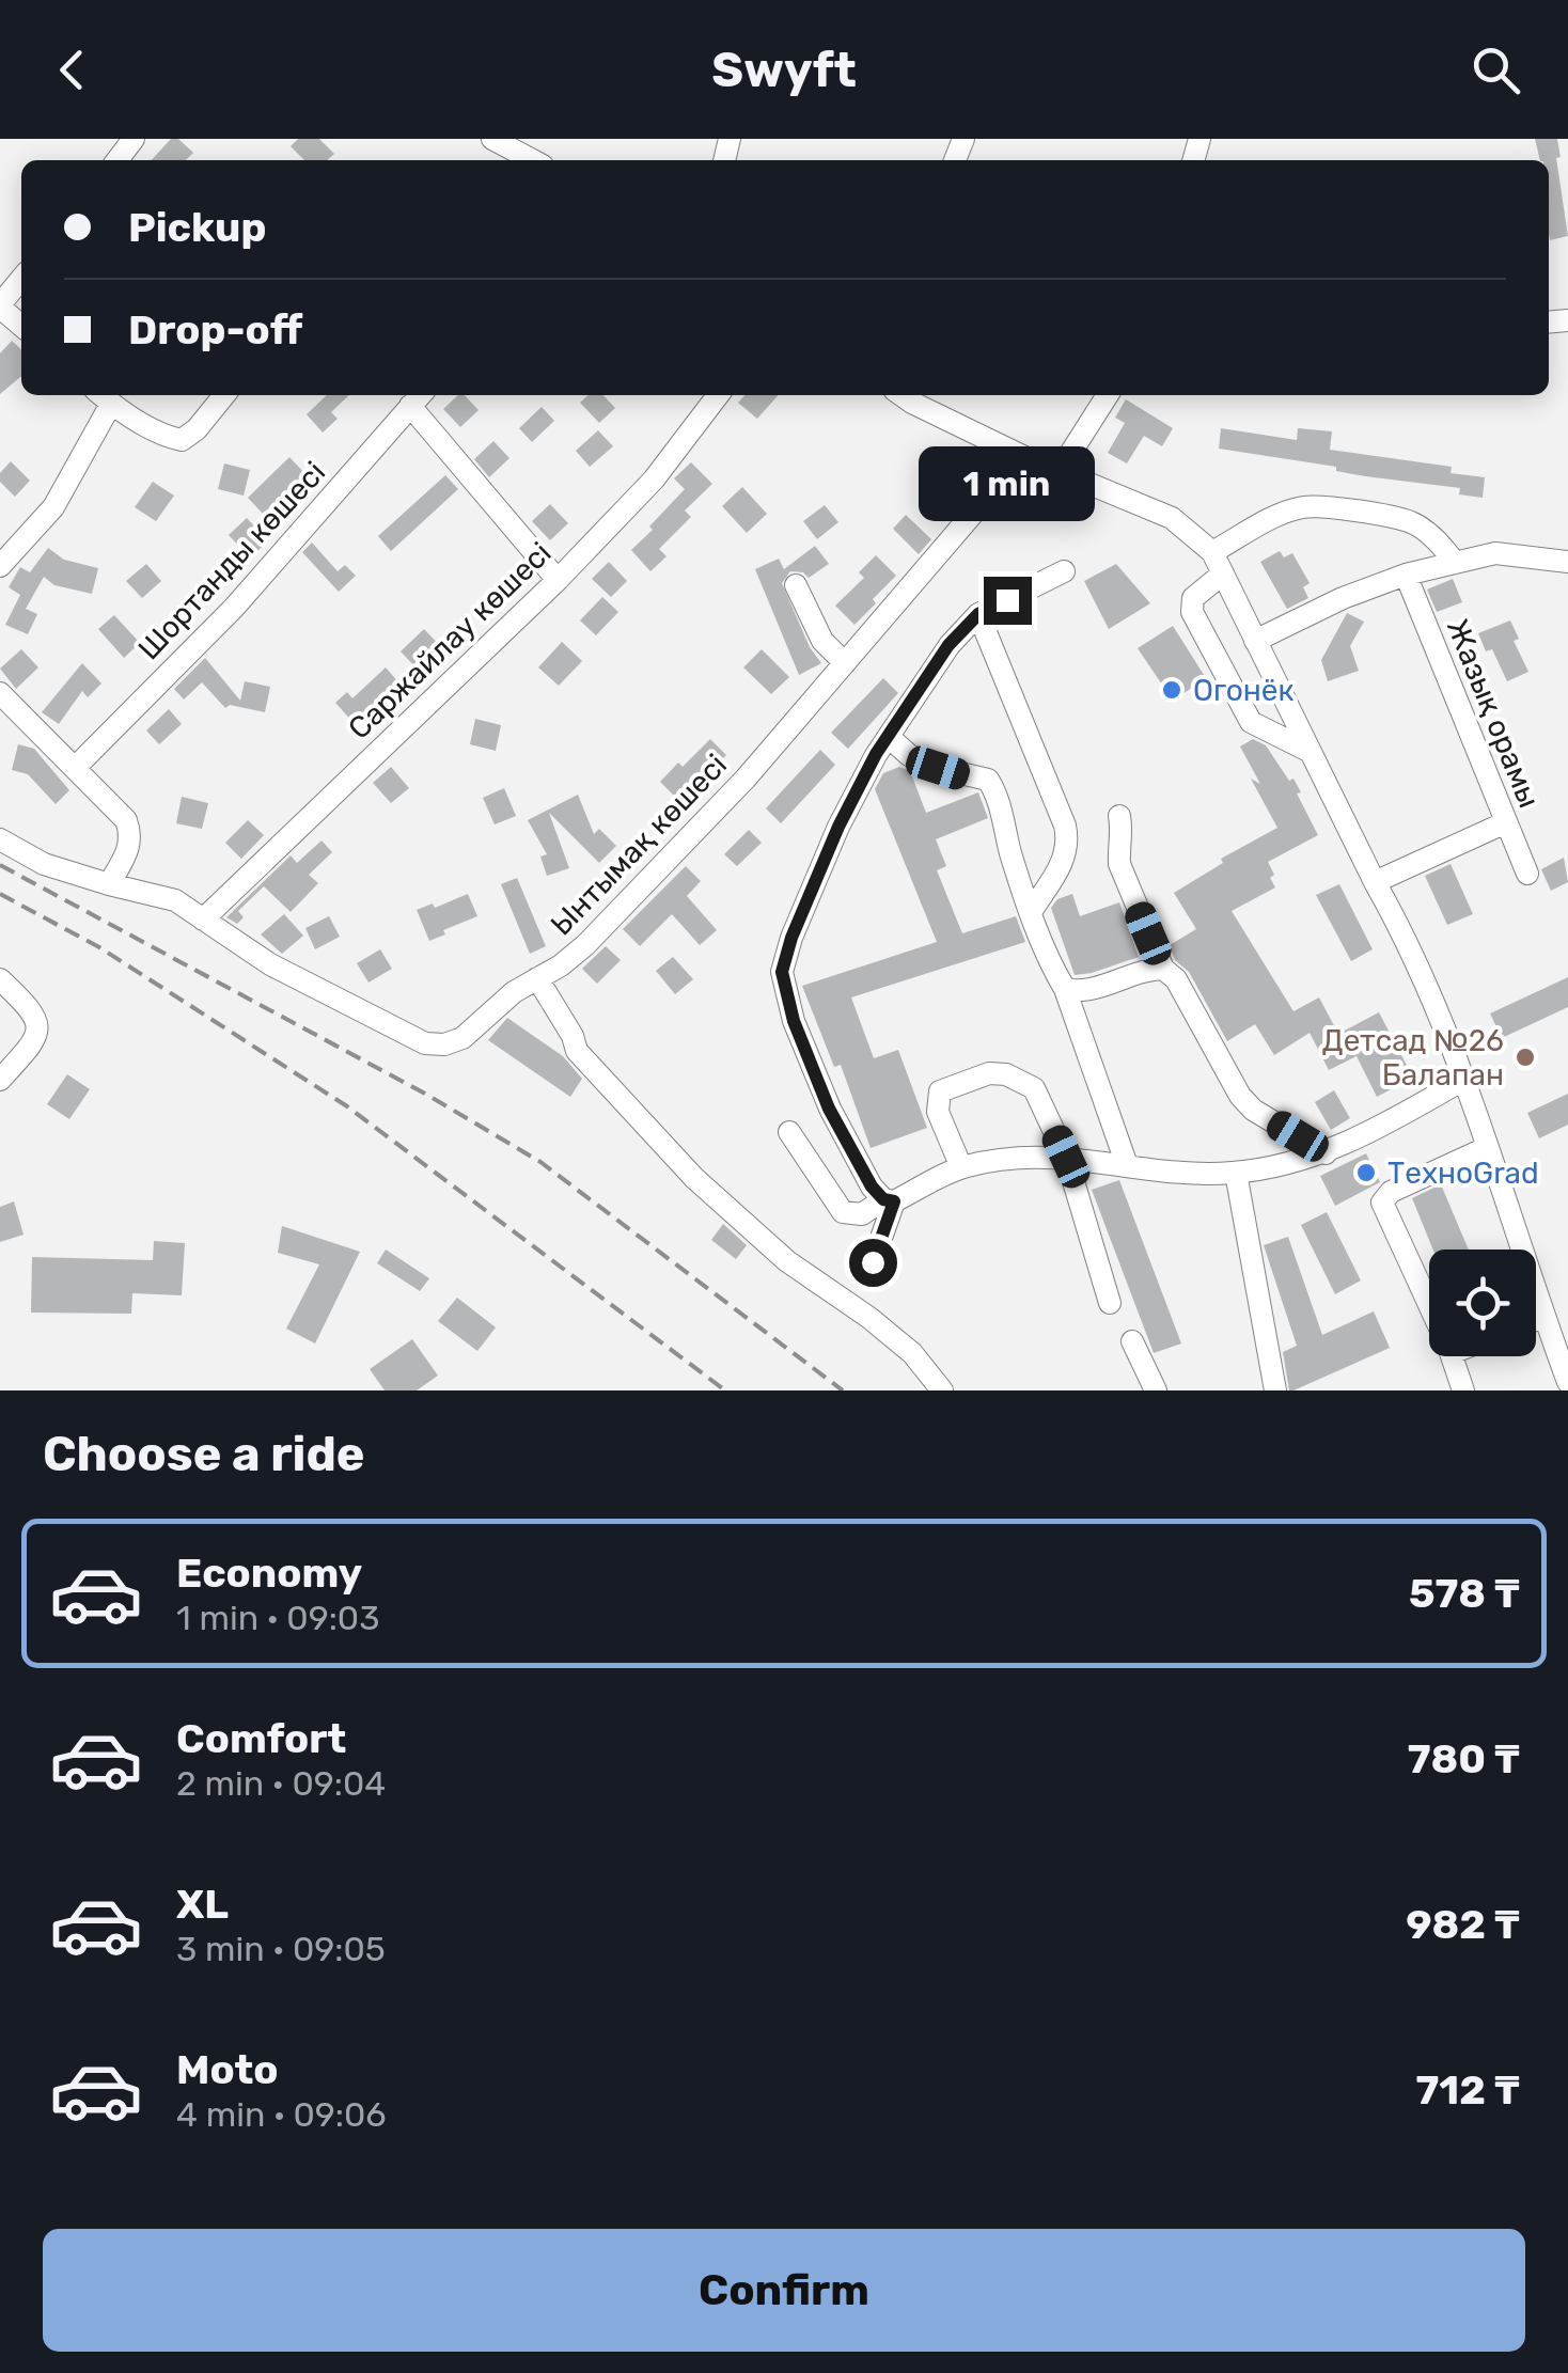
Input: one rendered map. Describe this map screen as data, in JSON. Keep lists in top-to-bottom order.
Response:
{
  "streets": {
    "street": [
      "Шортанды көшесі",
      "Саржайлау көшесі",
      "Жазық орамы",
      "Ынтымақ көшесі"
    ]
  },
  "crossings": [
    ["Саржайлау көшесі", "Ынтымақ көшесі"]
  ],
  "places": ["Огонёк", "Детсад №26 Балапан", "ТехноGrad"],
  "page": {
    "header": "Swyft",
    "banner": ["Pickup", "Drop-off"],
    "bubble": "1 min",
    "heading": "Choose a ride",
    "list": [
      {
        "name": "Economy",
        "note": "1 min · 09:03",
        "value": "578 ₸"
      },
      {
        "name": "Comfort",
        "note": "2 min · 09:04",
        "value": "780 ₸"
      },
      {
        "name": "XL",
        "note": "3 min · 09:05",
        "value": "982 ₸"
      },
      {
        "name": "Moto",
        "note": "4 min · 09:06",
        "value": "712 ₸"
      }
    ],
    "buttons": "Confirm"
  }
}
